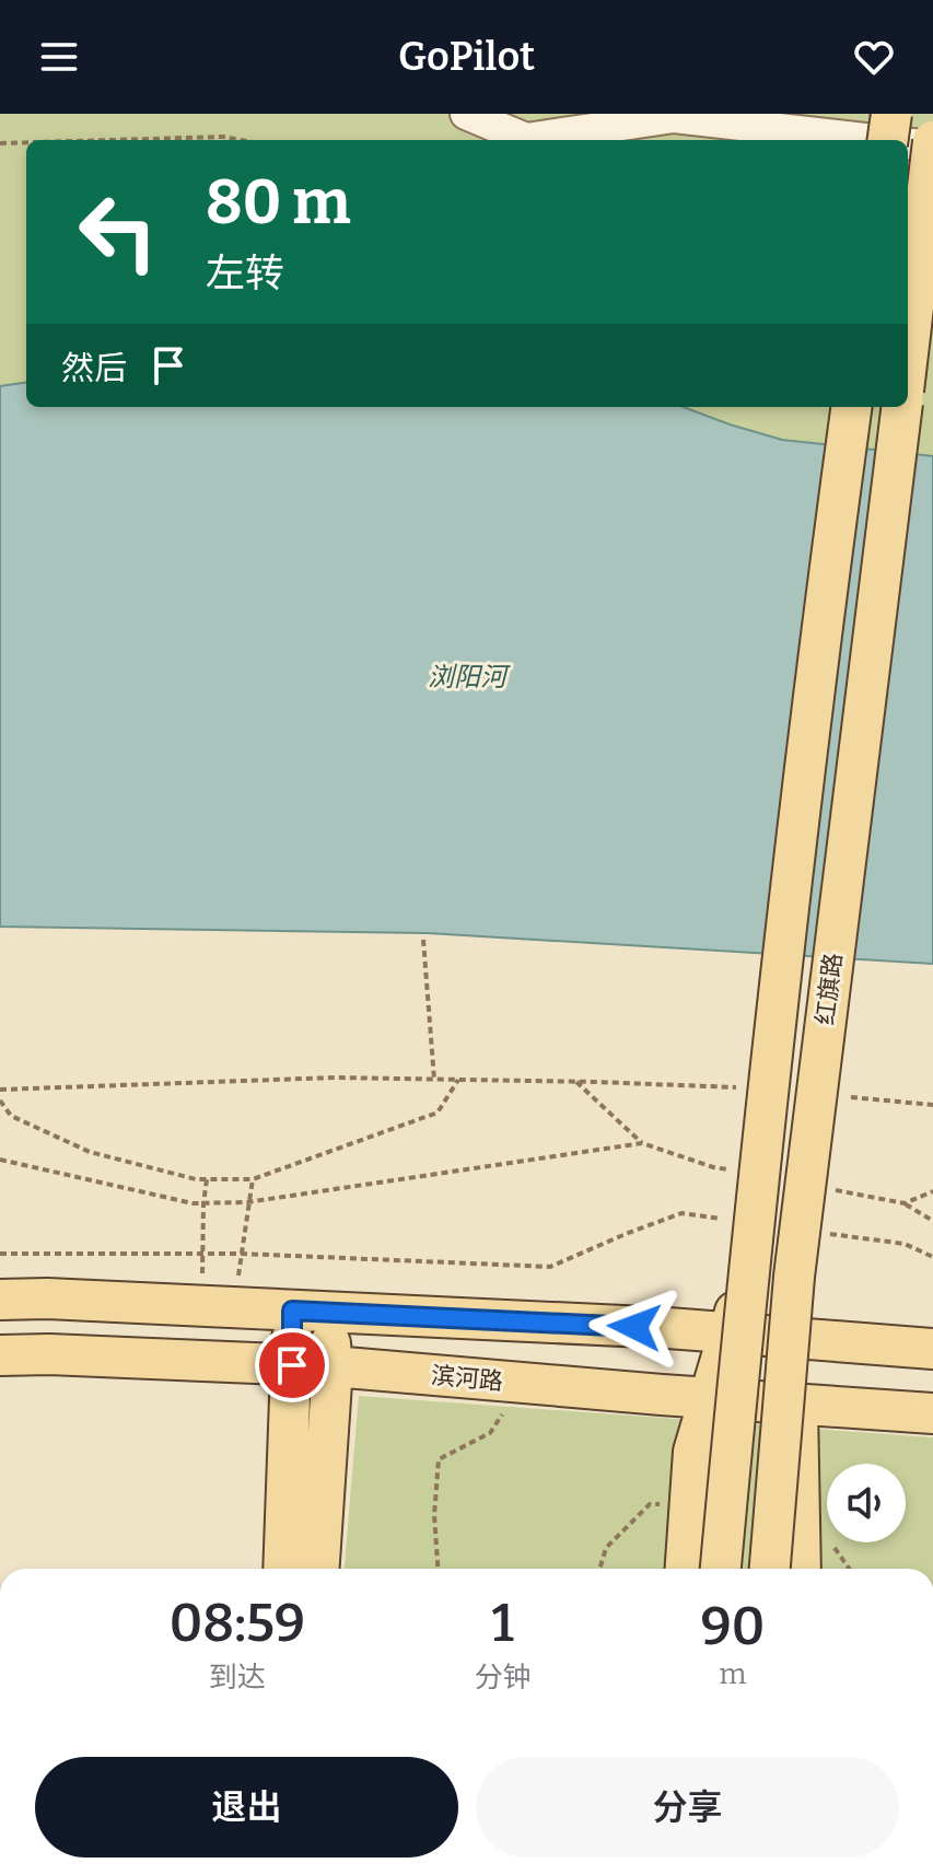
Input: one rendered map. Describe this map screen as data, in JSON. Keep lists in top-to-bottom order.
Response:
{
  "streets": {
    "main road": ["红旗路", "滨河路"]
  },
  "water": ["浏阳河"],
  "page": {
    "header": "GoPilot",
    "turn": ["80 m", "左转"],
    "then": "然后",
    "eta": [
      "08:59",
      "到达",
      "1",
      "分钟",
      "90",
      "m"
    ],
    "buttons": ["退出", "分享"]
  }
}
